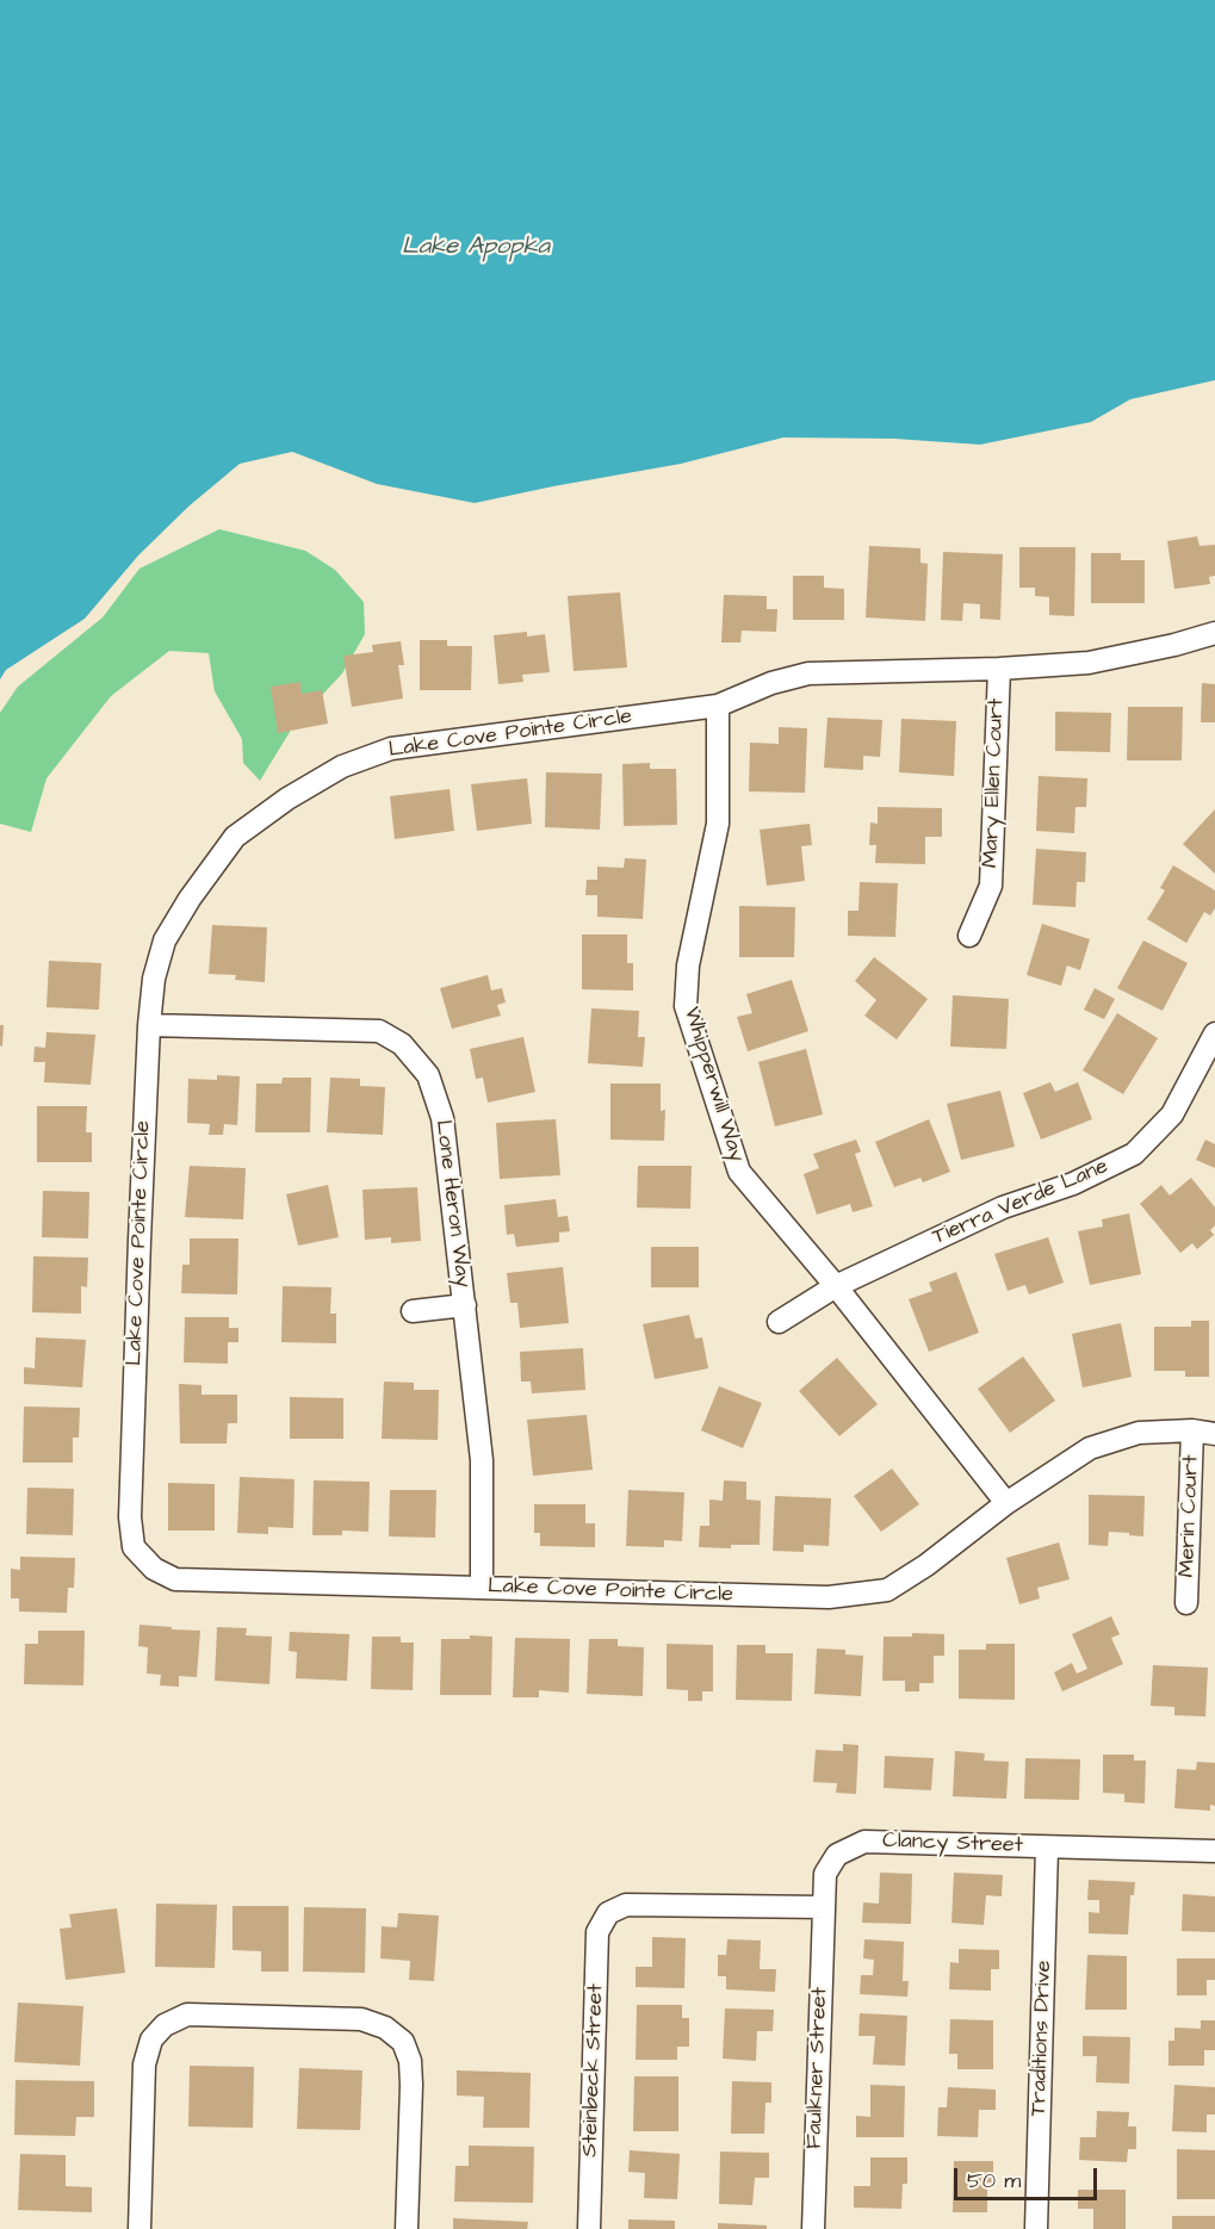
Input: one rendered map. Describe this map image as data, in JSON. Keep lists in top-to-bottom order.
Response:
{
  "streets": {
    "street": [
      "Lake Cove Pointe Circle",
      "Mary Ellen Court",
      "Whipperwill Way",
      "Tierra Verde Lane",
      "Lone Heron Way",
      "Merin Court",
      "Clancy Street",
      "Traditions Drive",
      "Faulkner Street",
      "Steinbeck Street"
    ]
  },
  "crossings": [
    ["Lake Cove Pointe Circle", "Mary Ellen Court"],
    ["Lake Cove Pointe Circle", "Whipperwill Way"],
    ["Lake Cove Pointe Circle", "Lone Heron Way"],
    ["Lake Cove Pointe Circle", "Merin Court"],
    ["Whipperwill Way", "Tierra Verde Lane"],
    ["Clancy Street", "Traditions Drive"],
    ["Clancy Street", "Faulkner Street"],
    ["Clancy Street", "Steinbeck Street"],
    ["Faulkner Street", "Steinbeck Street"]
  ],
  "water": ["Lake Apopka"],
  "scale_bar": "50 m"
}
